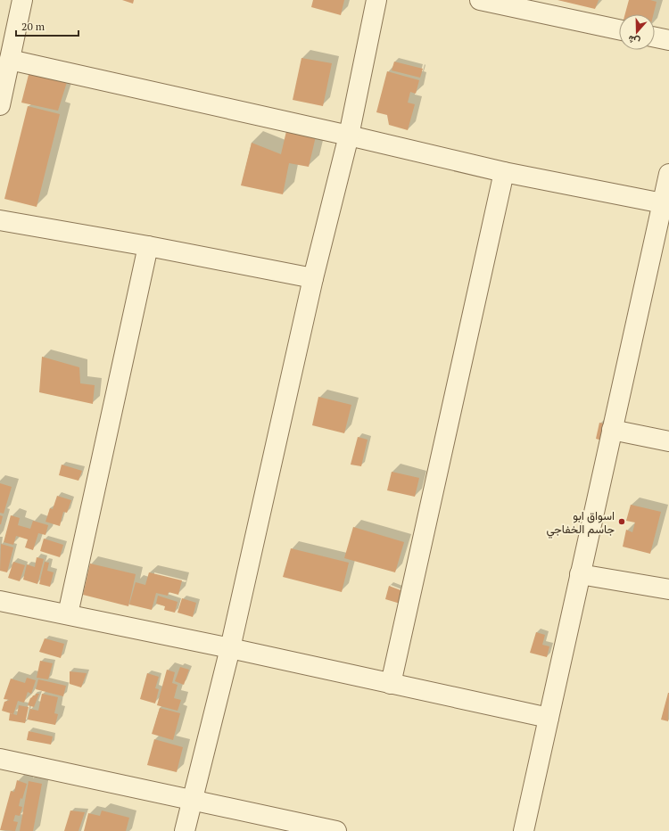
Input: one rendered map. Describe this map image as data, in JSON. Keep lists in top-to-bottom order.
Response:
{
  "places": ["اسواق ابو جاسم الخفاجي"],
  "scale_bar": "20 m",
  "north": "bottom"
}
